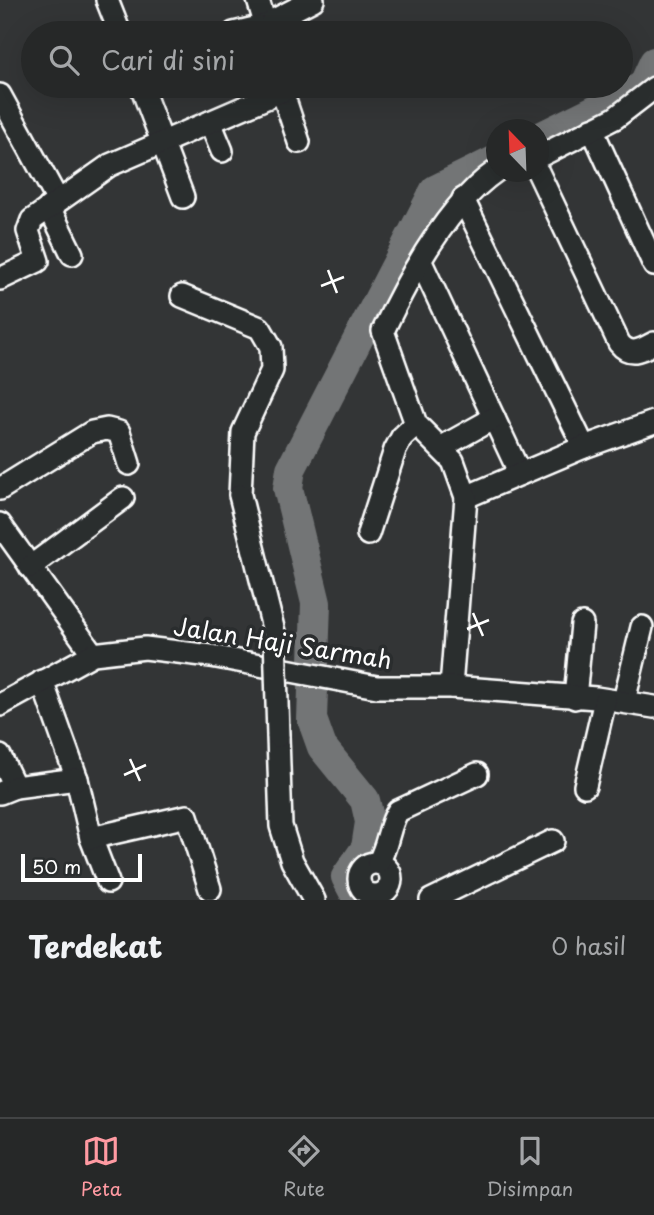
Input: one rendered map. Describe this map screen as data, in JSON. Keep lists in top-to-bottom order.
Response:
{
  "streets": {
    "street": ["Jalan Haji Sarmah"]
  },
  "scale_bar": "50 m",
  "north": "top left",
  "page": {
    "search": "Cari di sini",
    "scale": "50 m",
    "heading": ["Terdekat", "0 hasil"],
    "nav": ["Peta", "Rute", "Disimpan"]
  }
}
